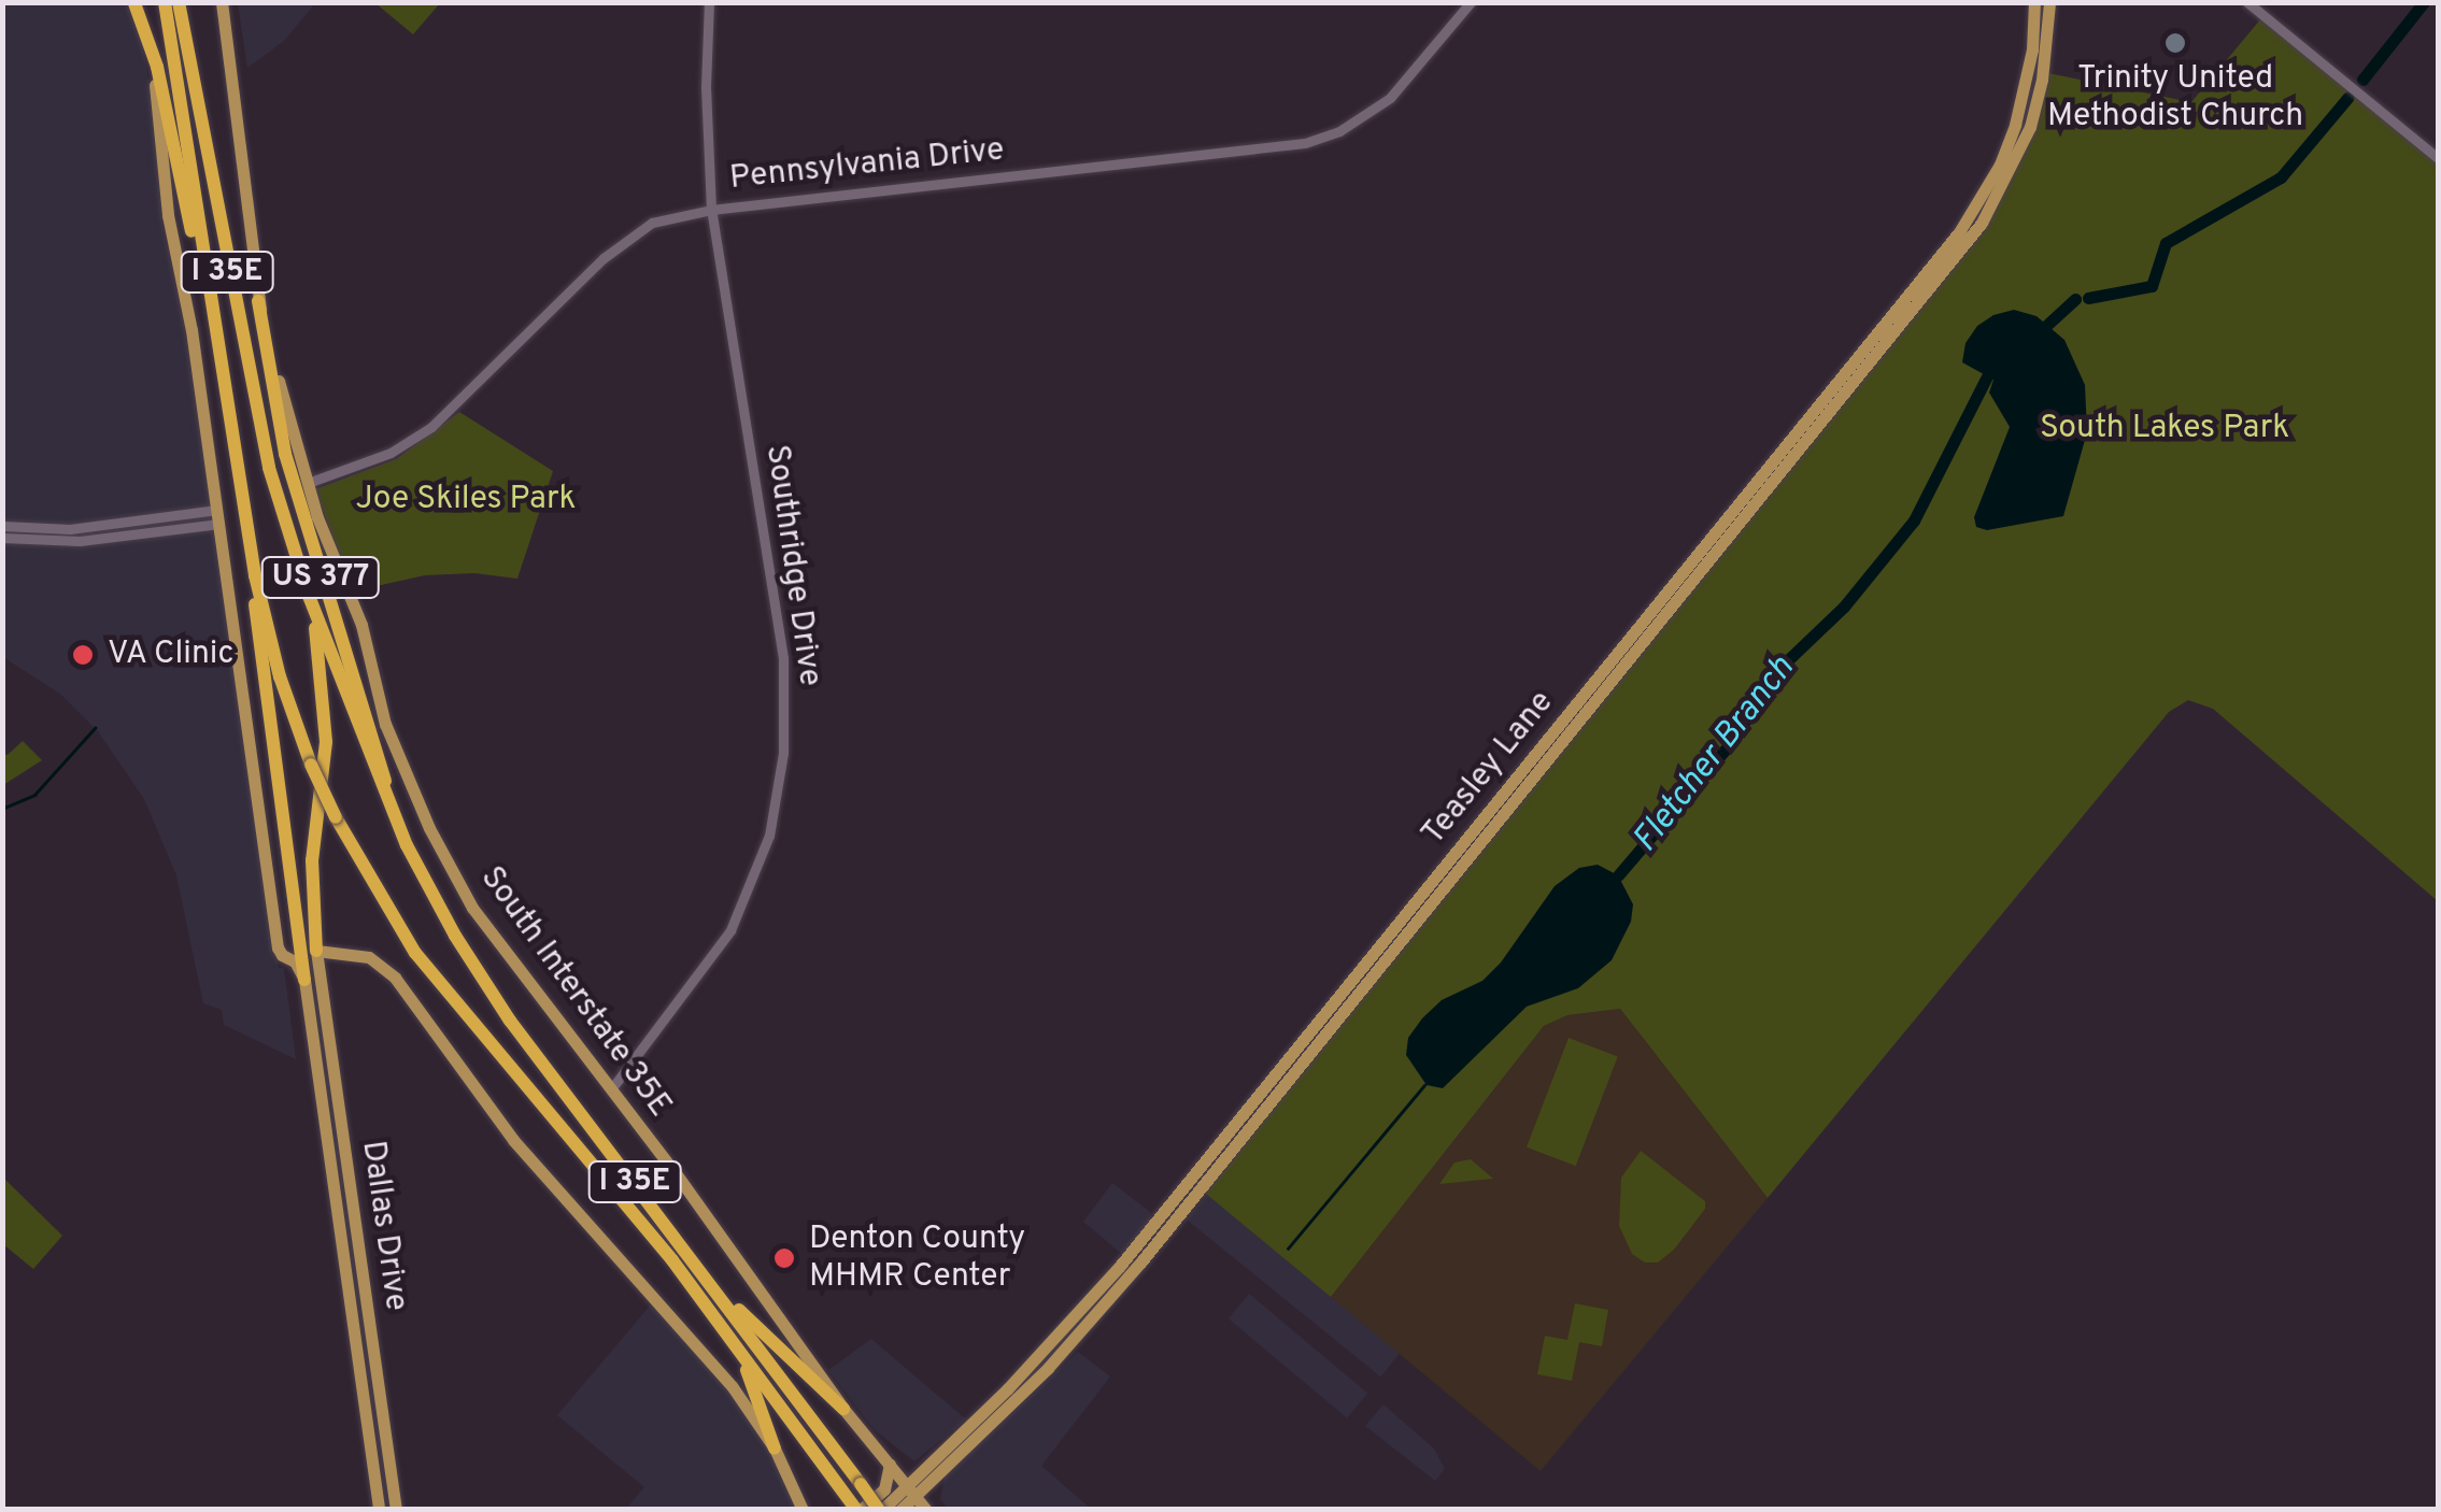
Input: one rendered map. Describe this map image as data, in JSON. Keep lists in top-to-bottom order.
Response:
{
  "streets": {
    "highway": ["I 35E", "US 377"],
    "main road": ["Teasley Lane", "South Interstate 35E", "Dallas Drive"],
    "street": ["Pennsylvania Drive", "Southridge Drive"]
  },
  "crossings": [
    ["Pennsylvania Drive", "Southridge Drive"],
    ["Pennsylvania Drive", "South Interstate 35E"],
    ["I 35E", "US 377"],
    ["I 35E", "Teasley Lane"],
    ["Southridge Drive", "South Interstate 35E"],
    ["US 377", "South Interstate 35E"],
    ["Teasley Lane", "South Interstate 35E"]
  ],
  "water": ["Fletcher Branch"],
  "parks": ["South Lakes Park", "Joe Skiles Park"],
  "places": ["Trinity United Methodist Church", "VA Clinic", "Denton County MHMR Center"]
}
